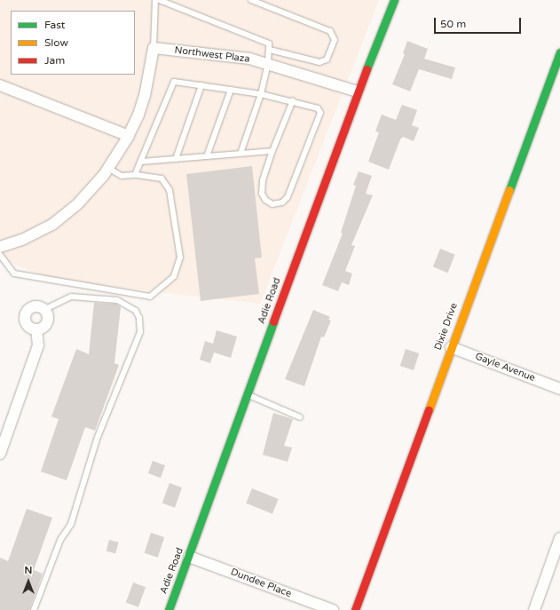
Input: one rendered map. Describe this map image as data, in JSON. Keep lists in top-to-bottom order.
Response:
{
  "streets": {
    "street": [
      "Northwest Plaza",
      "Adie Road",
      "Dixie Drive",
      "Gayle Avenue",
      "Dundee Place"
    ]
  },
  "crossings": [
    ["Northwest Plaza", "Adie Road"],
    ["Adie Road", "Dundee Place"],
    ["Dixie Drive", "Gayle Avenue"]
  ],
  "legend": ["Fast", "Slow", "Jam"],
  "scale_bar": "50 m",
  "north": "top"
}
